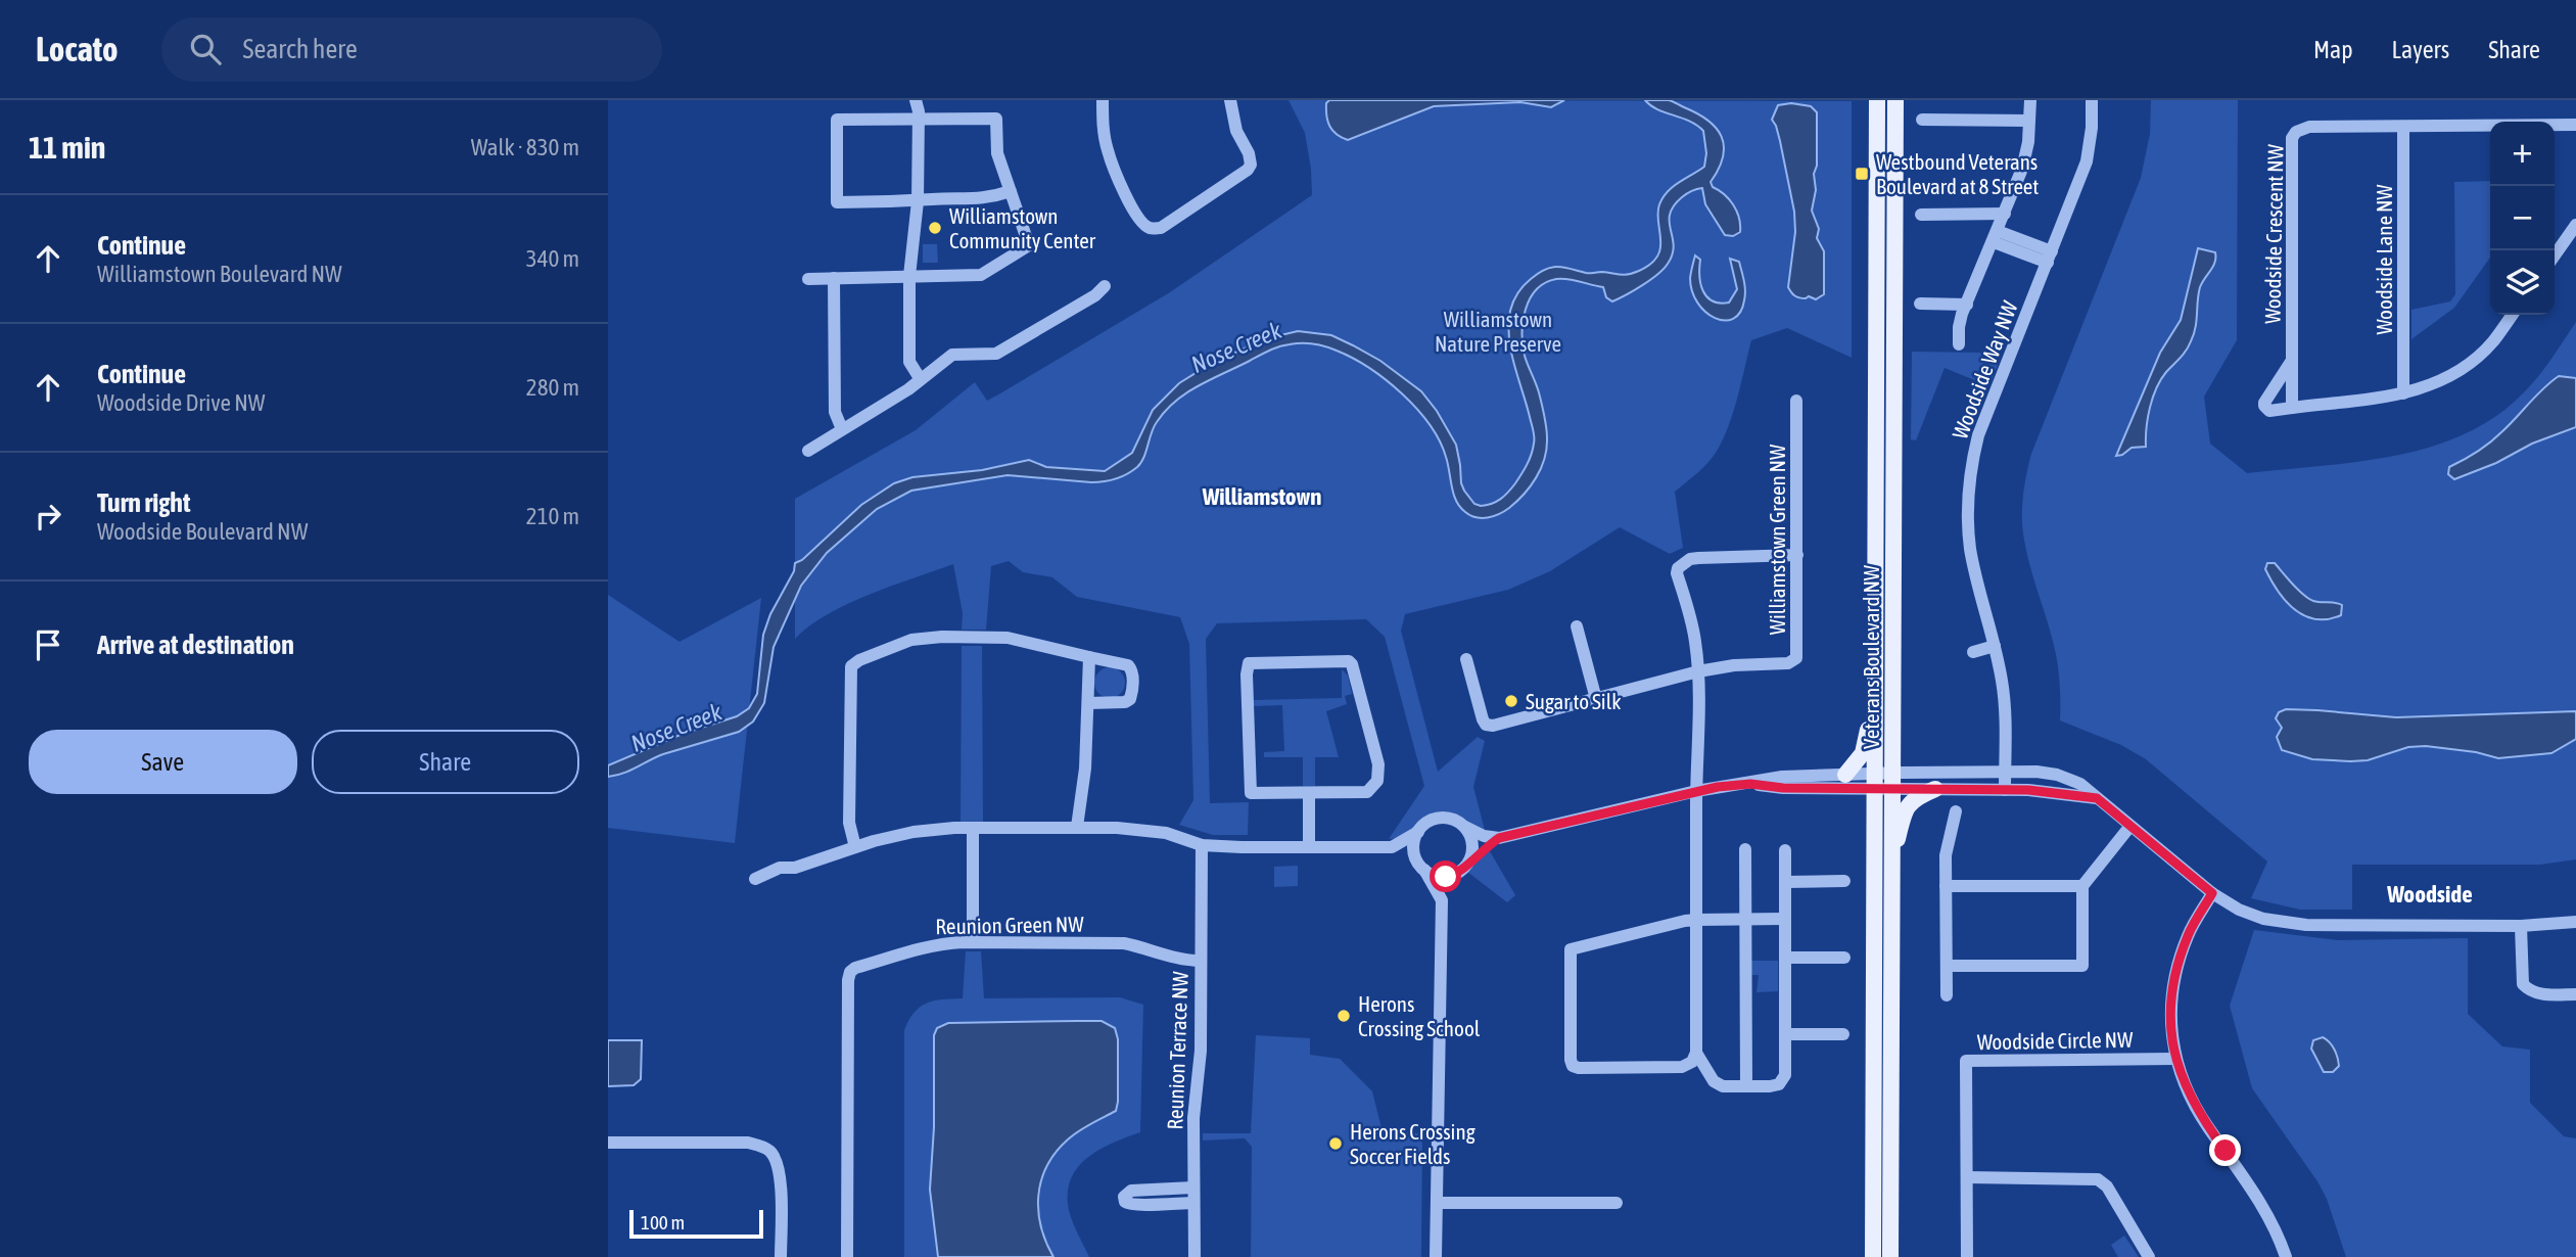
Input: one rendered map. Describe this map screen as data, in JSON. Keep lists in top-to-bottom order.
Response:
{
  "streets": {
    "main road": ["Veterans Boulevard NW"],
    "street": [
      "Woodside Crescent NW",
      "Woodside Lane NW",
      "Woodside Way NW",
      "Williamstown Green NW",
      "Reunion Green NW",
      "Woodside Circle NW",
      "Reunion Terrace NW"
    ]
  },
  "crossings": [
    ["Woodside Crescent NW", "Woodside Lane NW"],
    ["Reunion Green NW", "Reunion Terrace NW"]
  ],
  "districts": ["Williamstown", "Woodside"],
  "water": ["Nose Creek"],
  "parks": ["Williamstown Nature Preserve"],
  "places": {
    "transit": ["Westbound Veterans Boulevard at 8 Street"],
    "other": [
      "Williamstown Community Center",
      "Sugar to Silk",
      "Herons Crossing School",
      "Herons Crossing Soccer Fields"
    ]
  },
  "scale_bar": "100 m",
  "page": {
    "header": "Locato",
    "search": "Search here",
    "nav": ["Map", "Layers", "Share"],
    "heading": ["11 min", "Walk · 830 m"],
    "map_buttons": ["+", "−"],
    "list": [
      ["Continue", "Williamstown Boulevard NW", "340 m"],
      ["Continue", "Woodside Drive NW", "280 m"],
      ["Turn right", "Woodside Boulevard NW", "210 m"],
      "Arrive at destination"
    ],
    "buttons": ["Save", "Share"],
    "scale": "100 m"
  }
}
